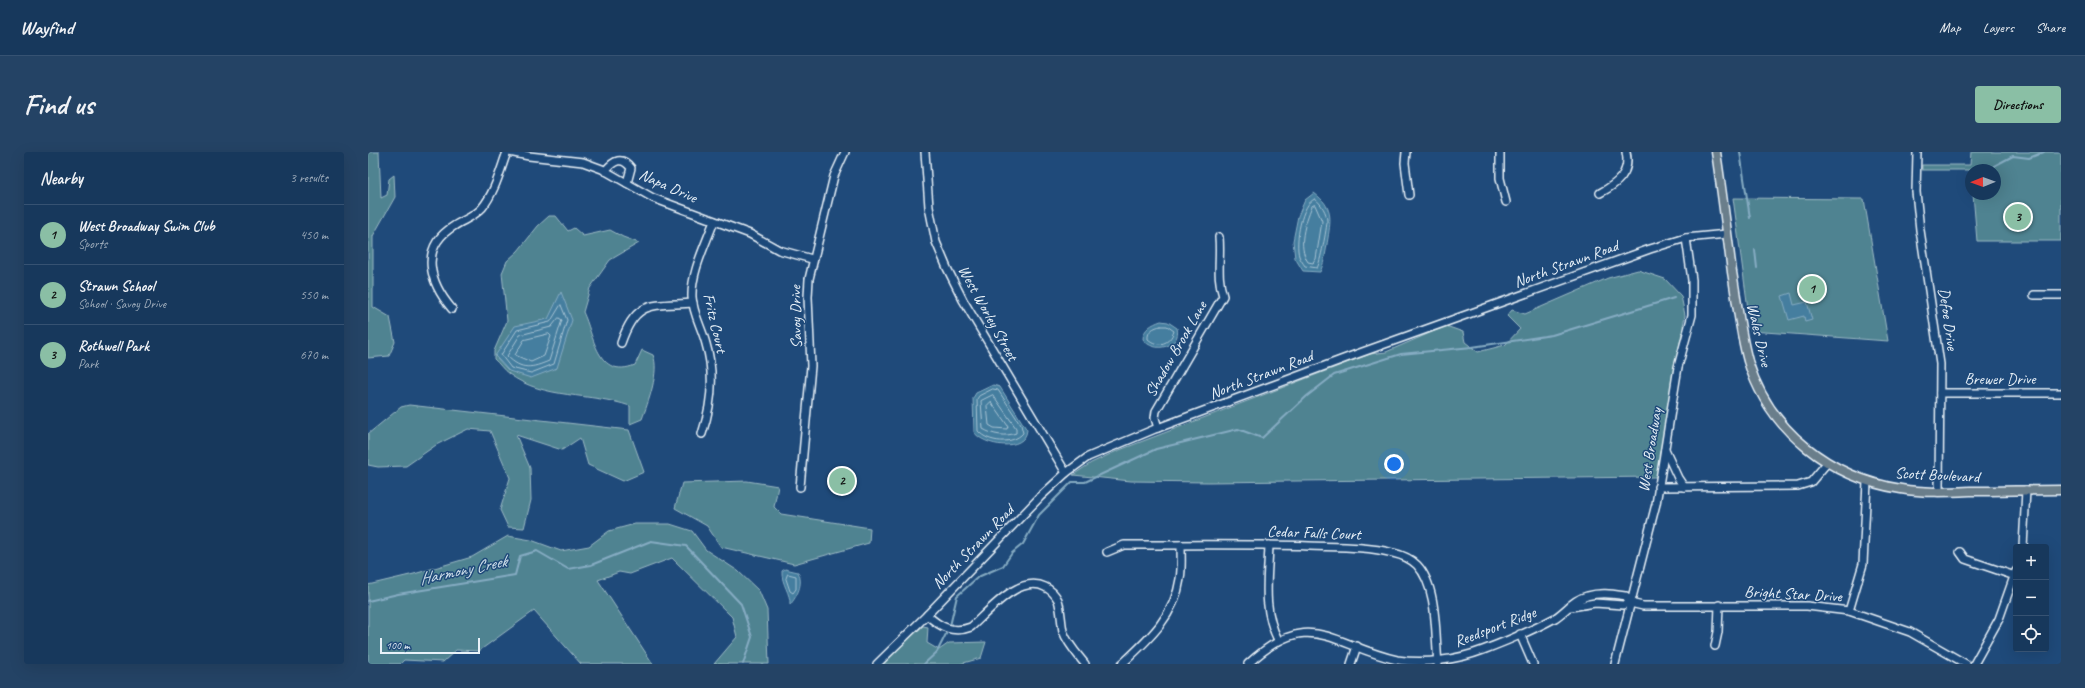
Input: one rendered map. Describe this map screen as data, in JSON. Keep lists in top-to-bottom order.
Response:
{
  "streets": {
    "main road": ["Wales Drive", "Scott Boulevard"],
    "street": [
      "Napa Drive",
      "North Strawn Road",
      "West Worley Street",
      "Savoy Drive",
      "Defoe Drive",
      "Fritz Court",
      "Shadow Brook Lane",
      "Brewer Drive",
      "West Broadway",
      "Cedar Falls Court",
      "Bright Star Drive",
      "Reedsport Ridge"
    ]
  },
  "crossings": [
    ["Napa Drive", "Savoy Drive"],
    ["Napa Drive", "Fritz Court"],
    ["North Strawn Road", "West Worley Street"],
    ["North Strawn Road", "Wales Drive"],
    ["North Strawn Road", "Shadow Brook Lane"],
    ["North Strawn Road", "West Broadway"],
    ["Defoe Drive", "Brewer Drive"],
    ["Defoe Drive", "Scott Boulevard"],
    ["Wales Drive", "Scott Boulevard"],
    ["West Broadway", "Bright Star Drive"],
    ["West Broadway", "Reedsport Ridge"],
    ["Cedar Falls Court", "Reedsport Ridge"],
    ["Bright Star Drive", "Reedsport Ridge"]
  ],
  "water": ["Harmony Creek"],
  "scale_bar": "100 m",
  "north": "left",
  "page": {
    "header": "Wayfind",
    "nav": ["Map", "Layers", "Share"],
    "buttons": "Directions",
    "title": "Find us",
    "heading": ["Nearby", "3 results"],
    "pins": ["3", "1", "2"],
    "list": [
      {
        "mark": "1",
        "name": "West Broadway Swim Club",
        "note": "Sports",
        "value": "450 m"
      },
      {
        "mark": "2",
        "name": "Strawn School",
        "note": "School · Savoy Drive",
        "value": "550 m"
      },
      {
        "mark": "3",
        "name": "Rothwell Park",
        "note": "Park",
        "value": "670 m"
      }
    ],
    "map_buttons": ["+", "−"],
    "scale": "100 m"
  }
}
